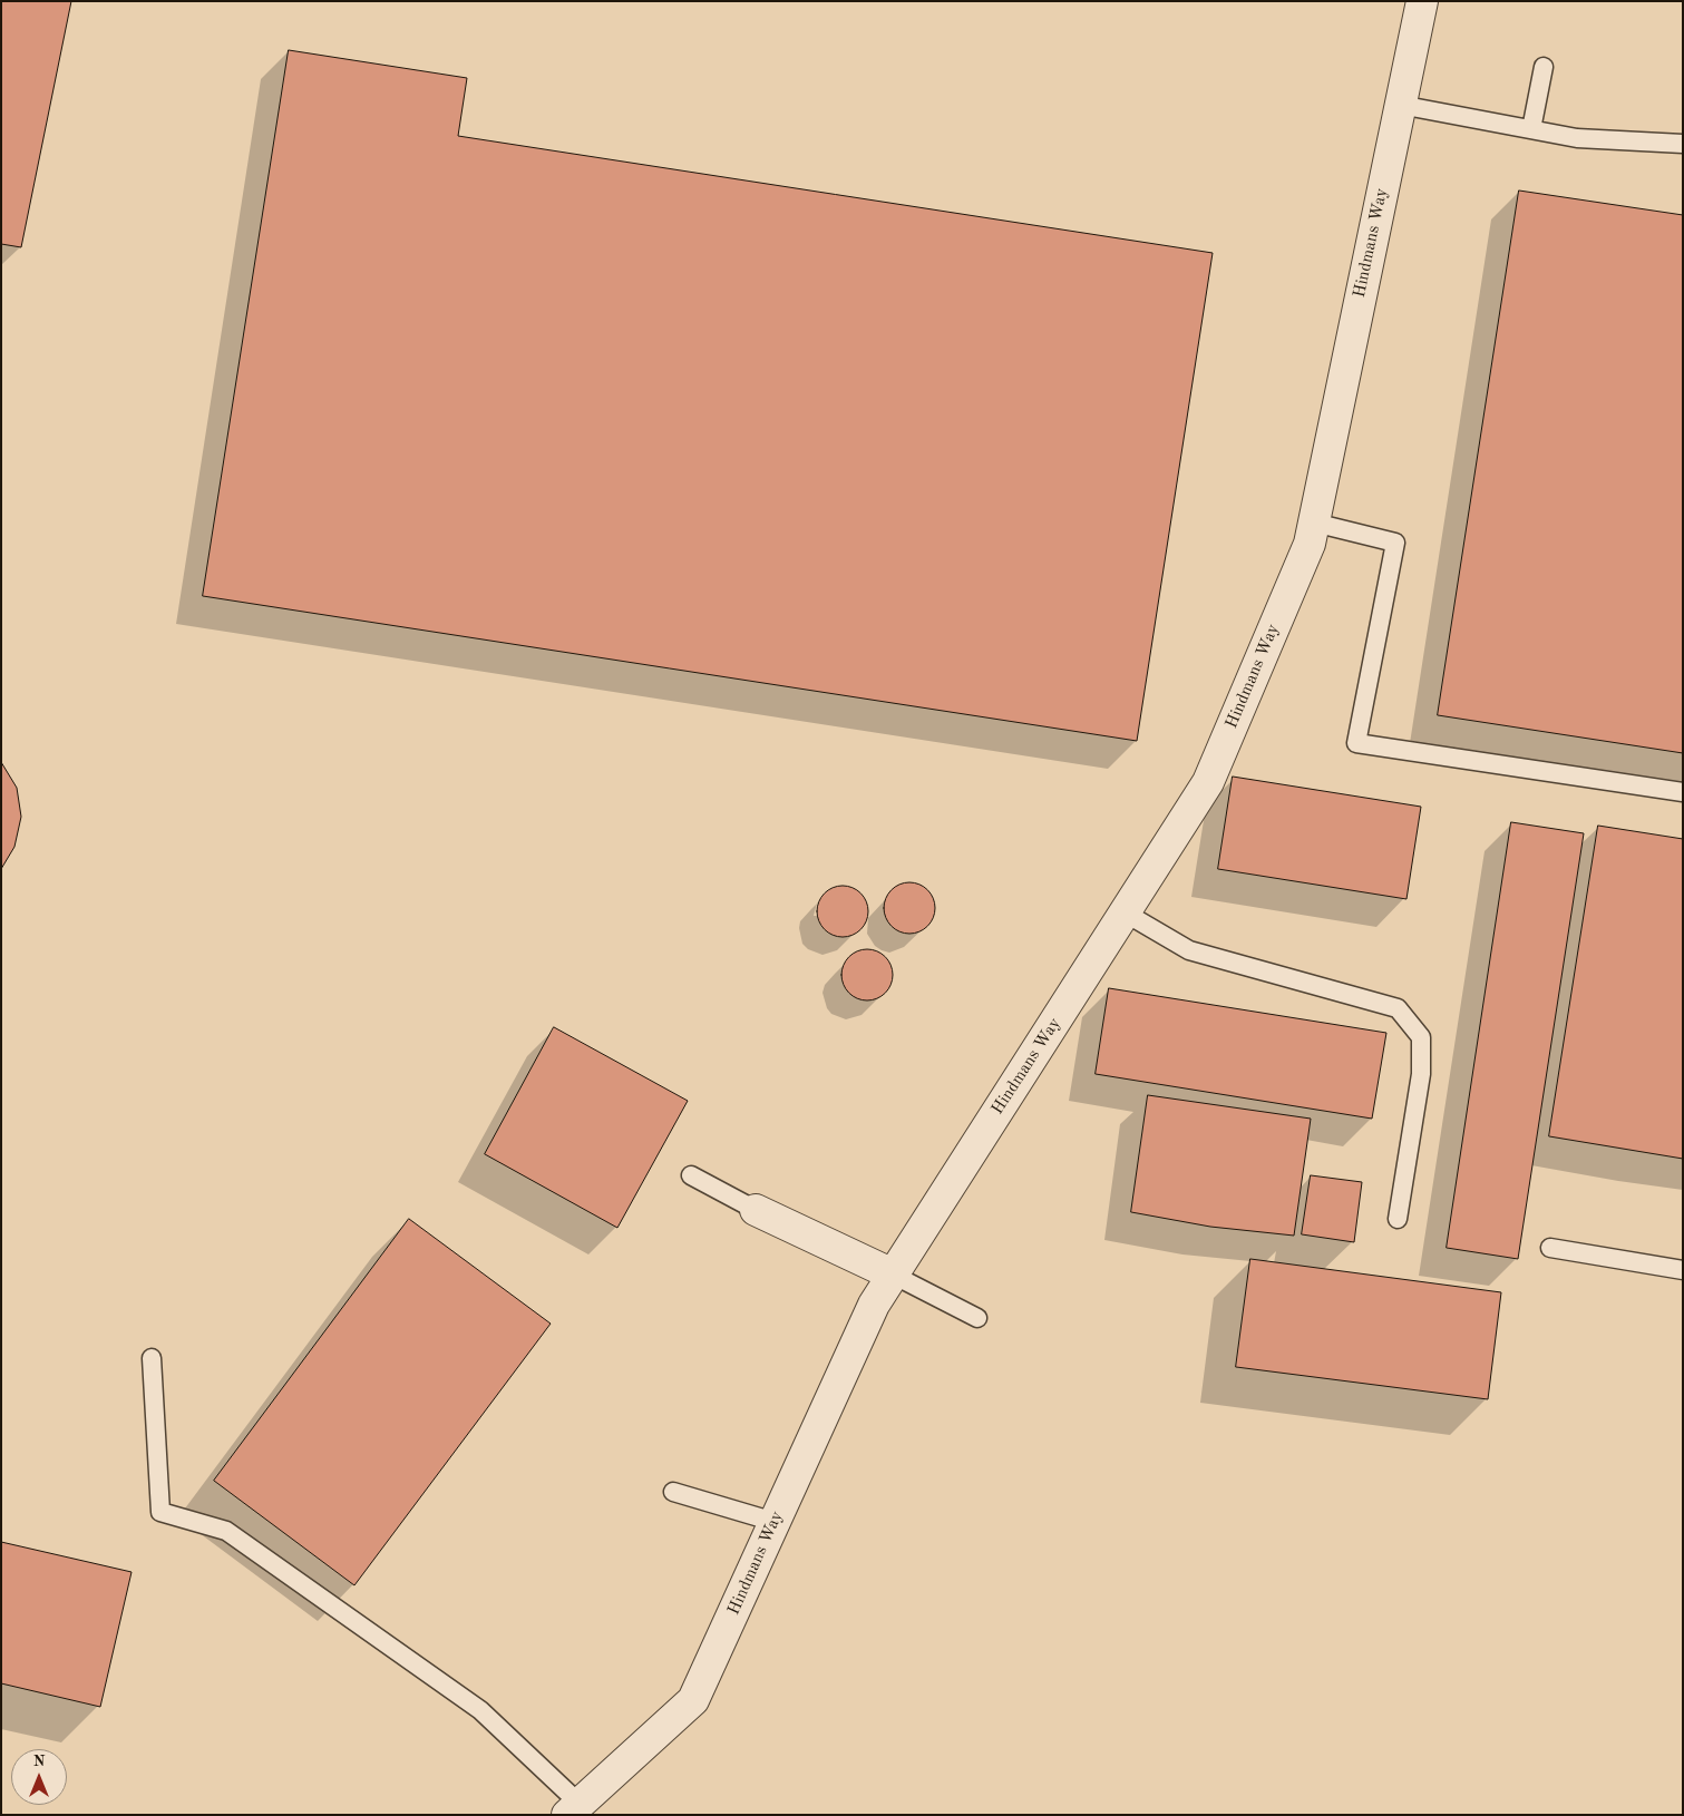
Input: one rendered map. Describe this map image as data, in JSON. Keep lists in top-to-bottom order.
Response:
{
  "streets": {
    "street": ["Hindmans Way"]
  },
  "north": "top"
}
